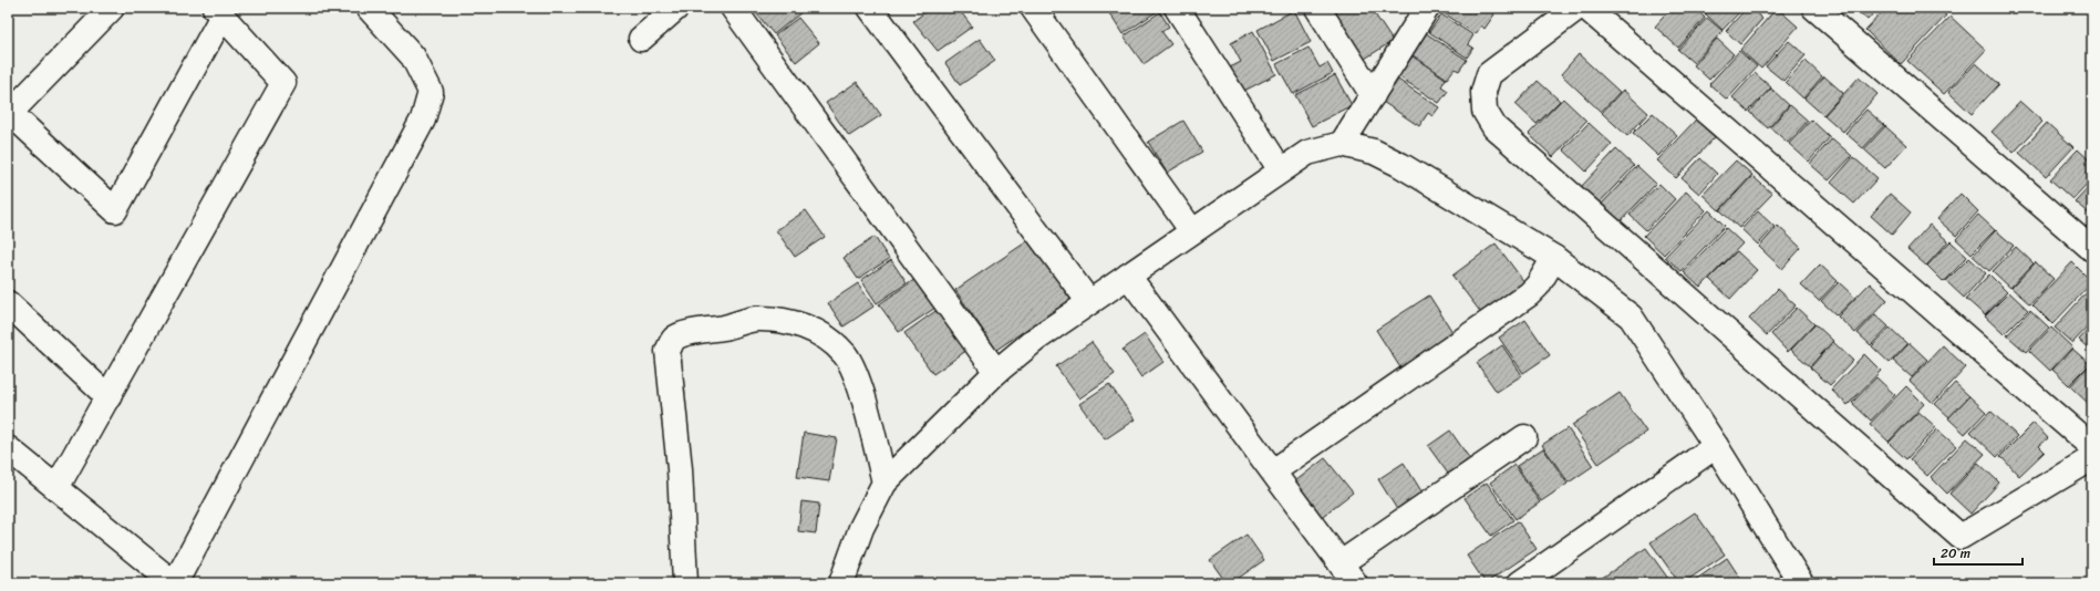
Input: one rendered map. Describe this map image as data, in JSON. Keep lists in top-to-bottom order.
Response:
{
  "scale_bar": "20 m"
}
